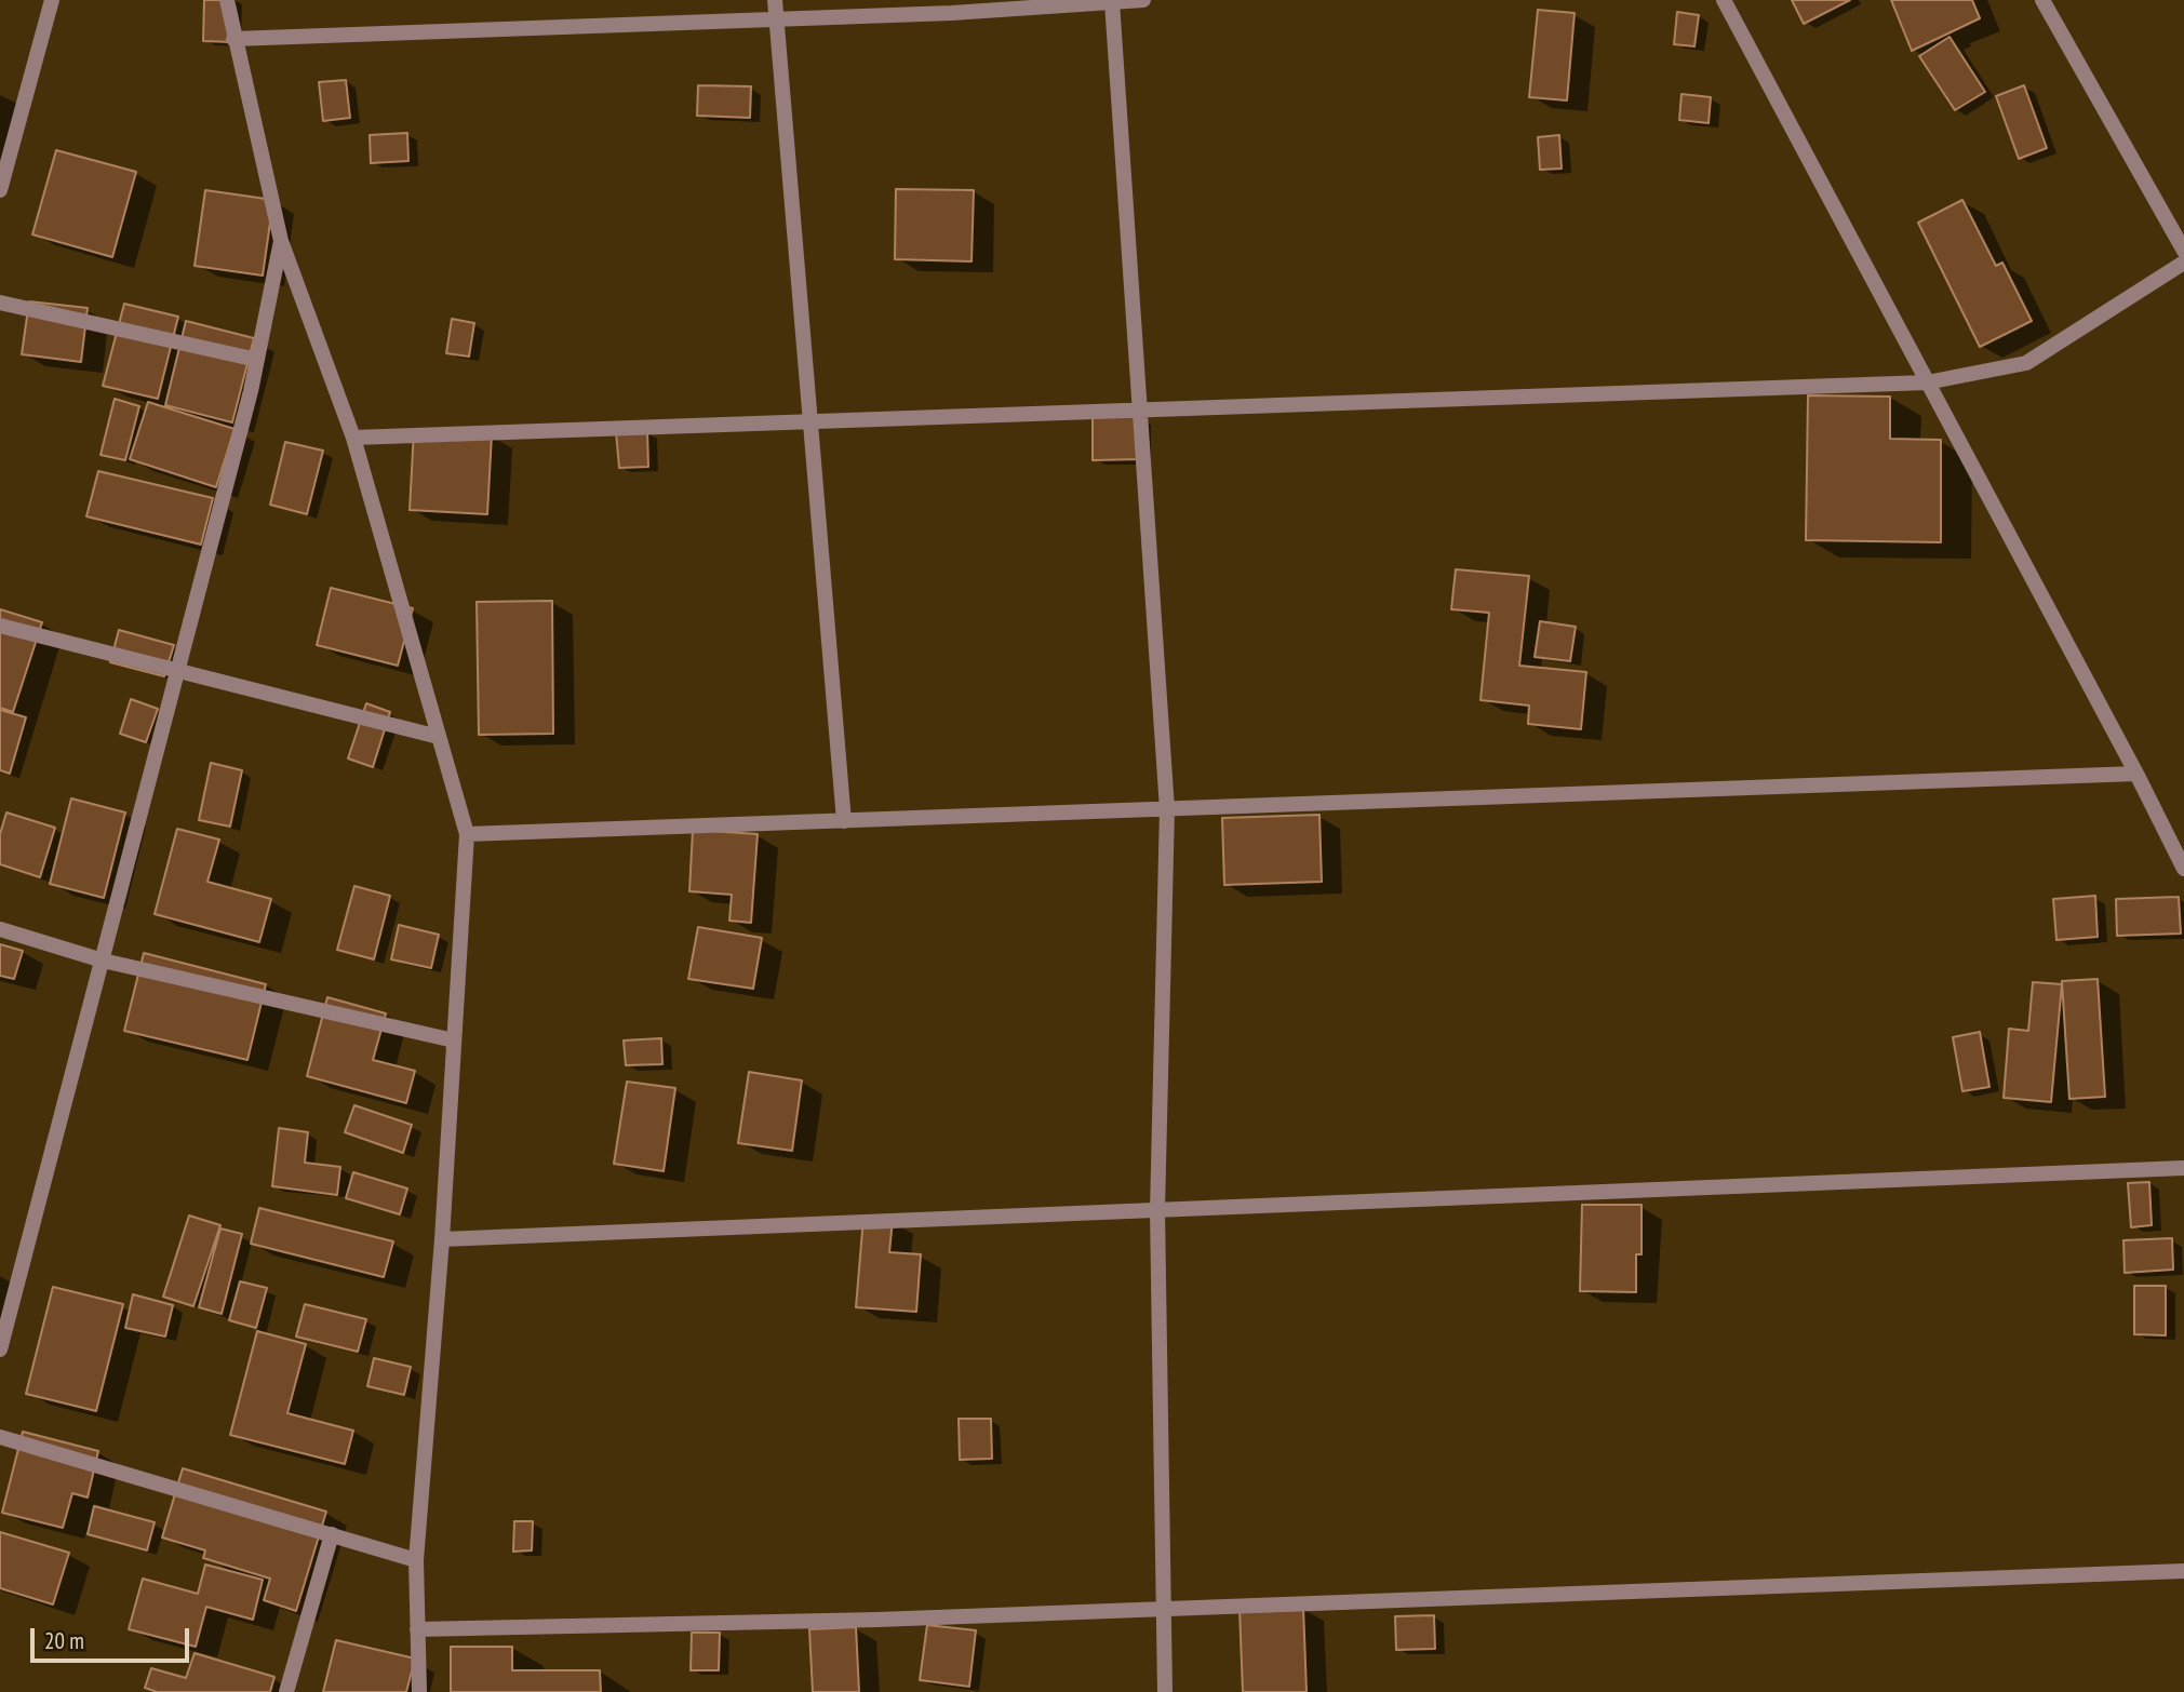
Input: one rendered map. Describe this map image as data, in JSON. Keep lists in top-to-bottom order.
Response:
{
  "scale_bar": "20 m"
}
